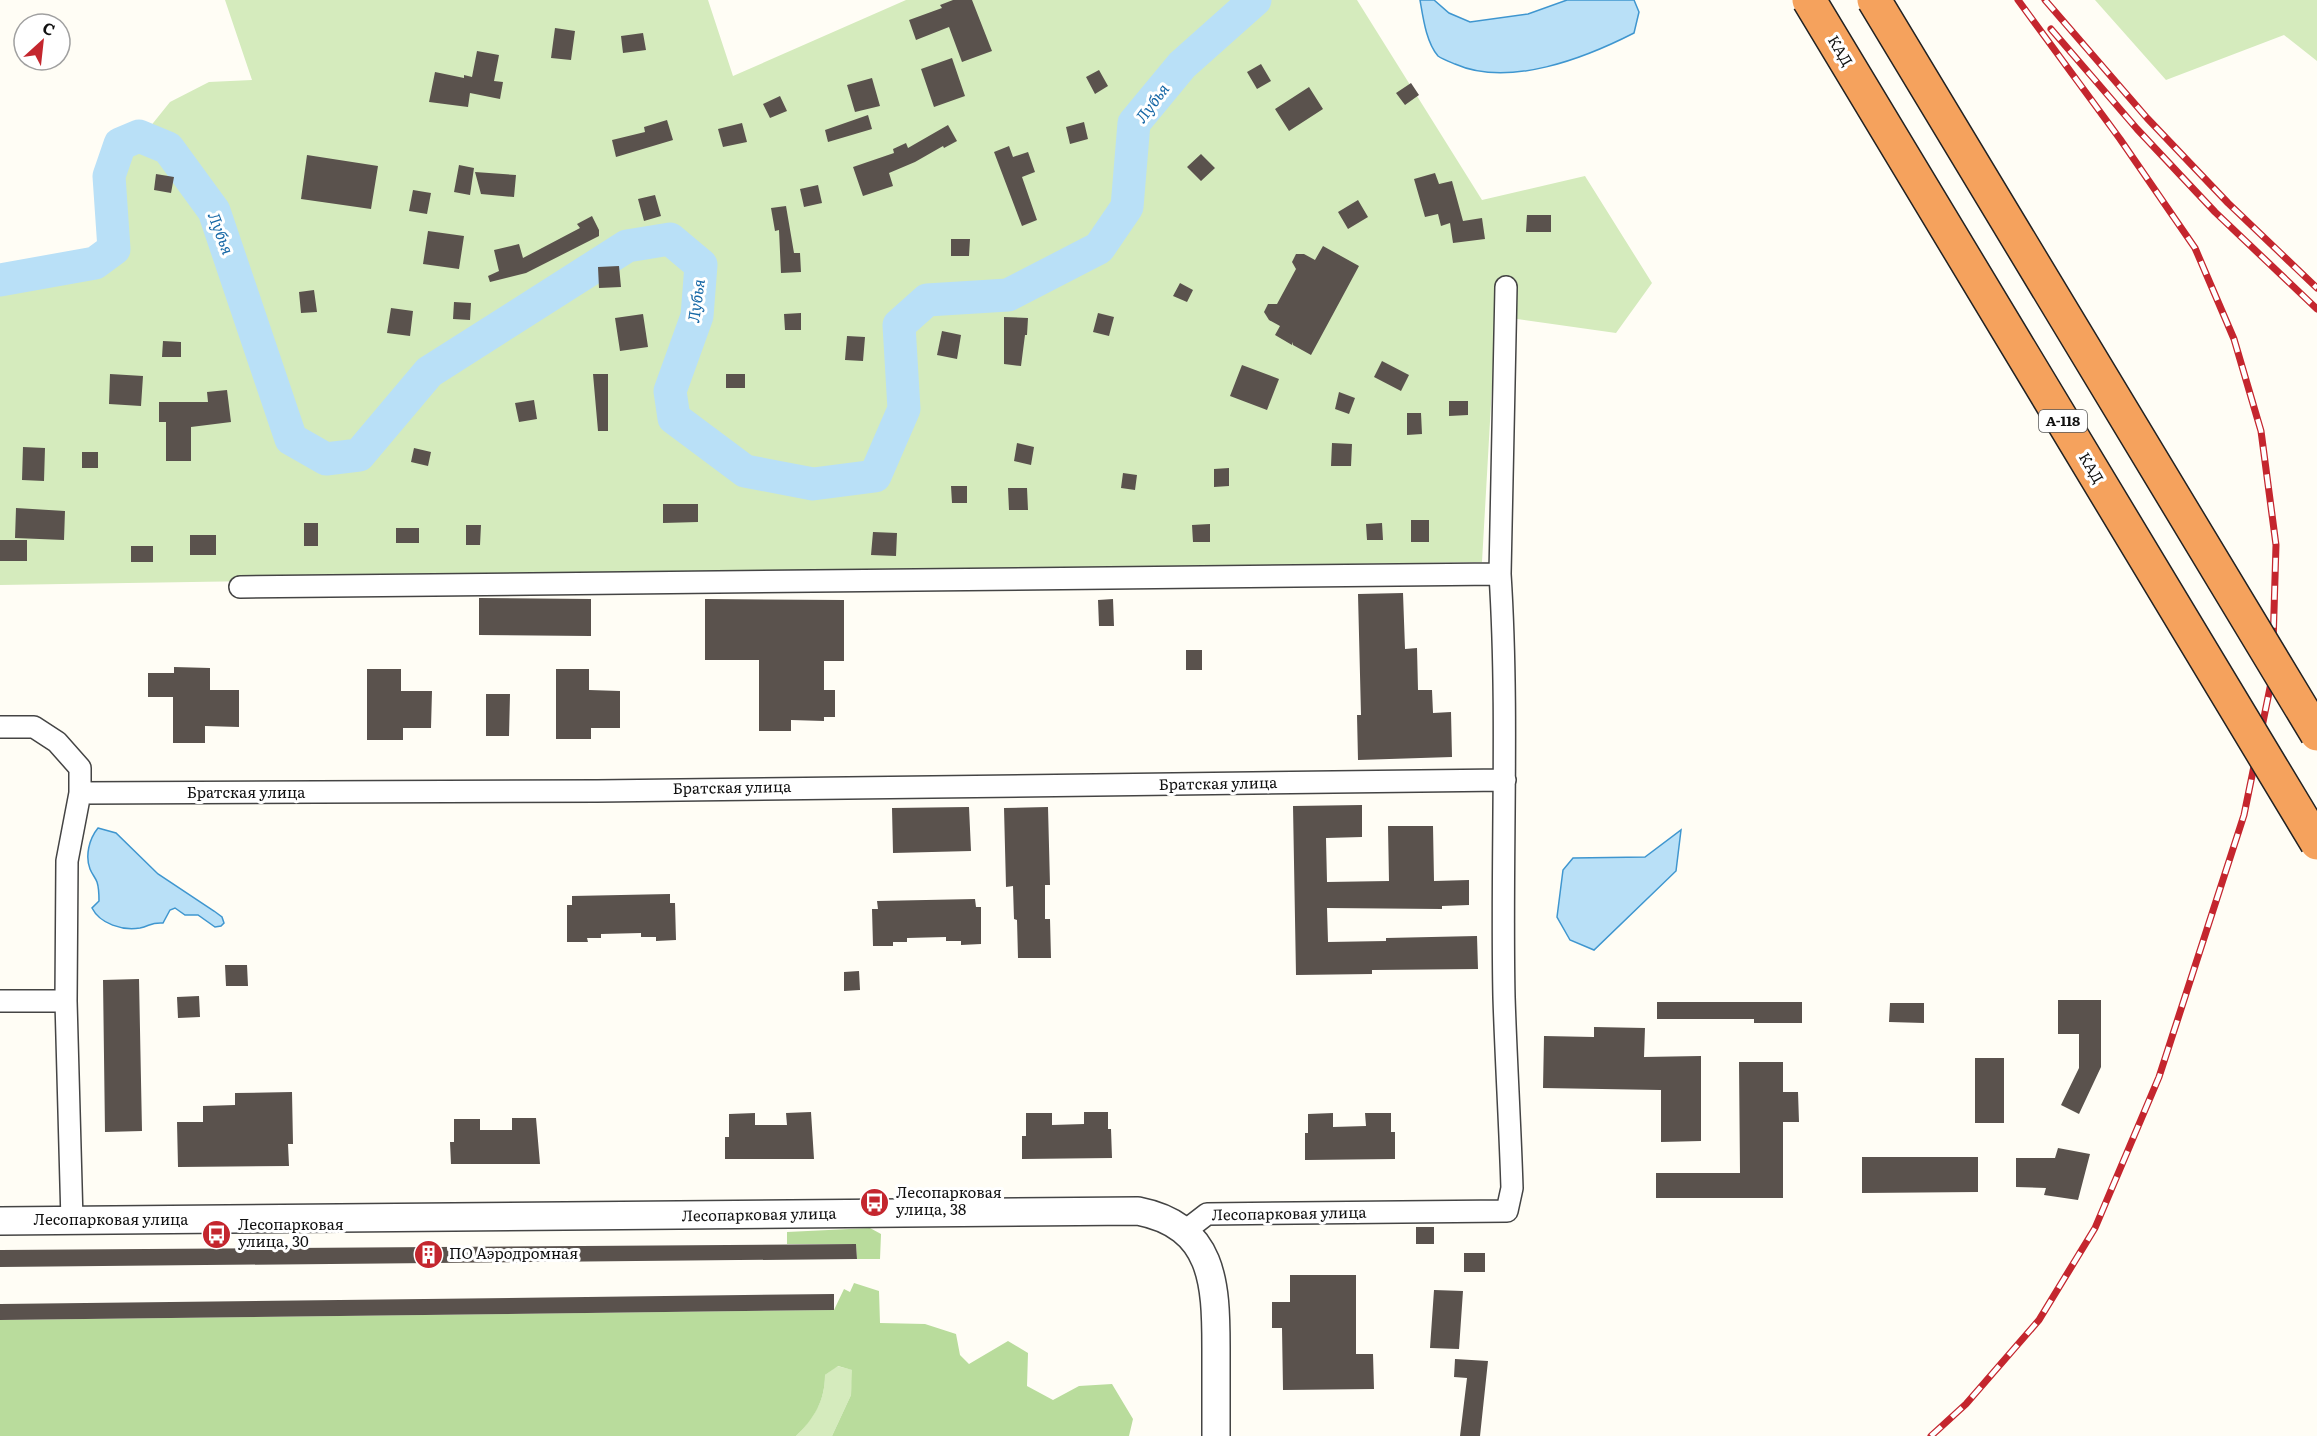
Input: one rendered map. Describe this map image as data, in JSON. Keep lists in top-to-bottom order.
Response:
{
  "streets": {
    "highway": ["КАД", "А-118"],
    "street": ["Братская улица", "Лесопарковая улица"]
  },
  "crossings": [
    ["Братская улица", "Лесопарковая улица"]
  ],
  "water": ["Лубья"],
  "places": {
    "bus stop": ["Лесопарковая улица, 38", "Лесопарковая улица, 30"],
    "building": ["ПО Аэродромная"]
  },
  "north": "top right"
}
